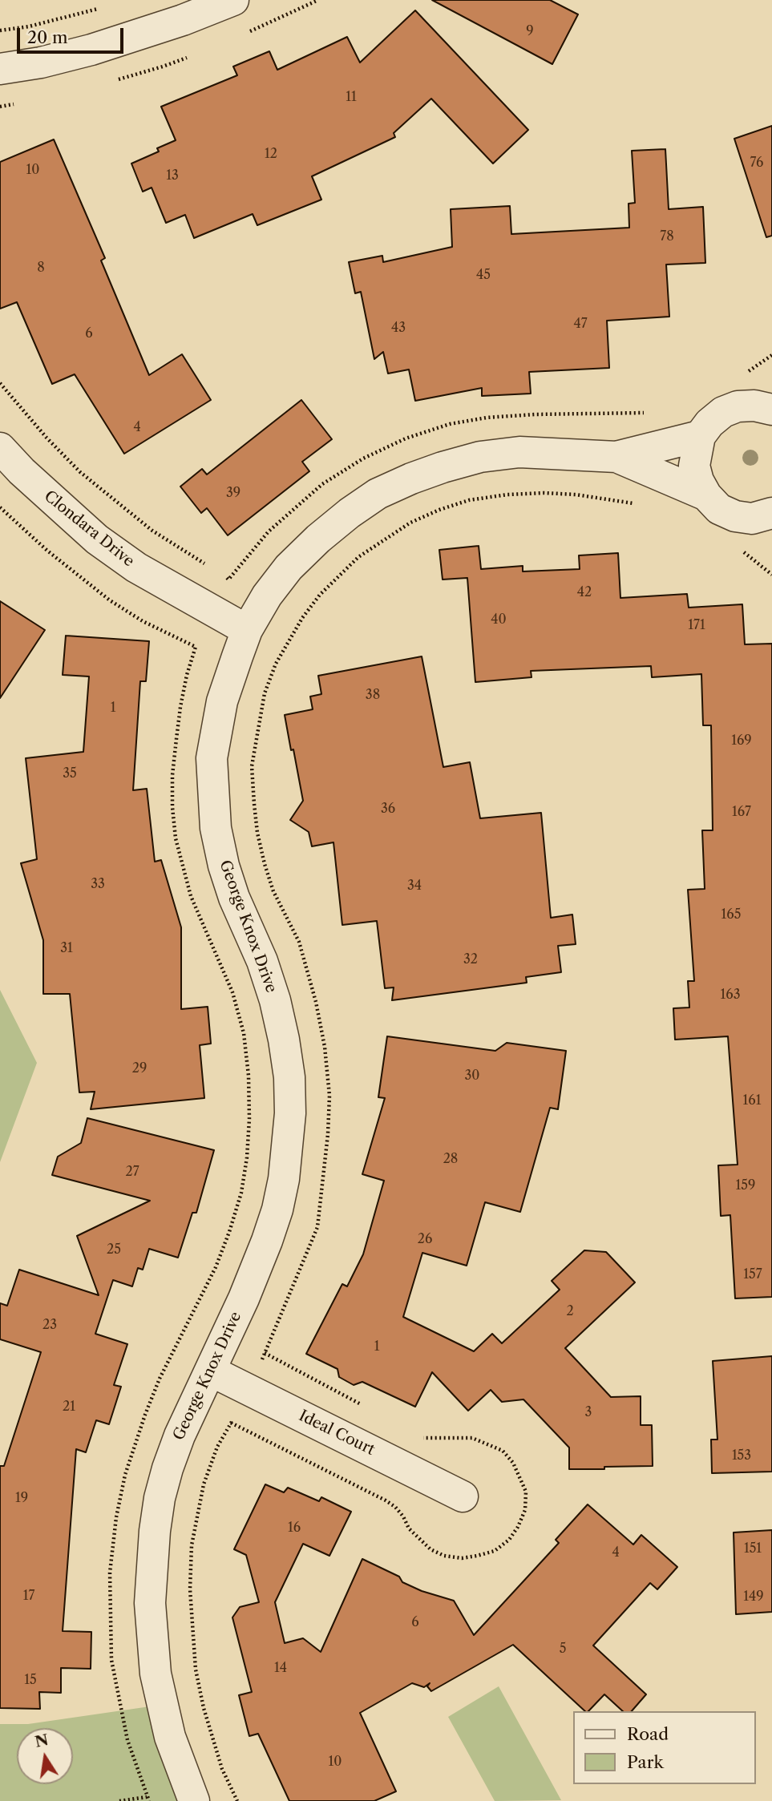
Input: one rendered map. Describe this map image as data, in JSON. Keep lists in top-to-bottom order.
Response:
{
  "streets": {
    "street": ["Clondara Drive", "George Knox Drive", "Ideal Court"]
  },
  "crossings": [
    ["Clondara Drive", "George Knox Drive"],
    ["George Knox Drive", "Ideal Court"]
  ],
  "house_numbers": [
    "9",
    "11",
    "12",
    "76",
    "10",
    "13",
    "78",
    "8",
    "45",
    "47",
    "43",
    "6",
    "4",
    "39",
    "42",
    "40",
    "171",
    "38",
    "1",
    "169",
    "35",
    "36",
    "167",
    "33",
    "34",
    "165",
    "31",
    "32",
    "163",
    "29",
    "30",
    "161",
    "28",
    "27",
    "159",
    "26",
    "25",
    "157",
    "2",
    "23",
    "1",
    "21",
    "3",
    "153",
    "19",
    "16",
    "151",
    "4",
    "17",
    "149",
    "6",
    "5",
    "14",
    "15",
    "10"
  ],
  "legend": ["Road", "Park"],
  "scale_bar": "20 m",
  "north": "top"
}
